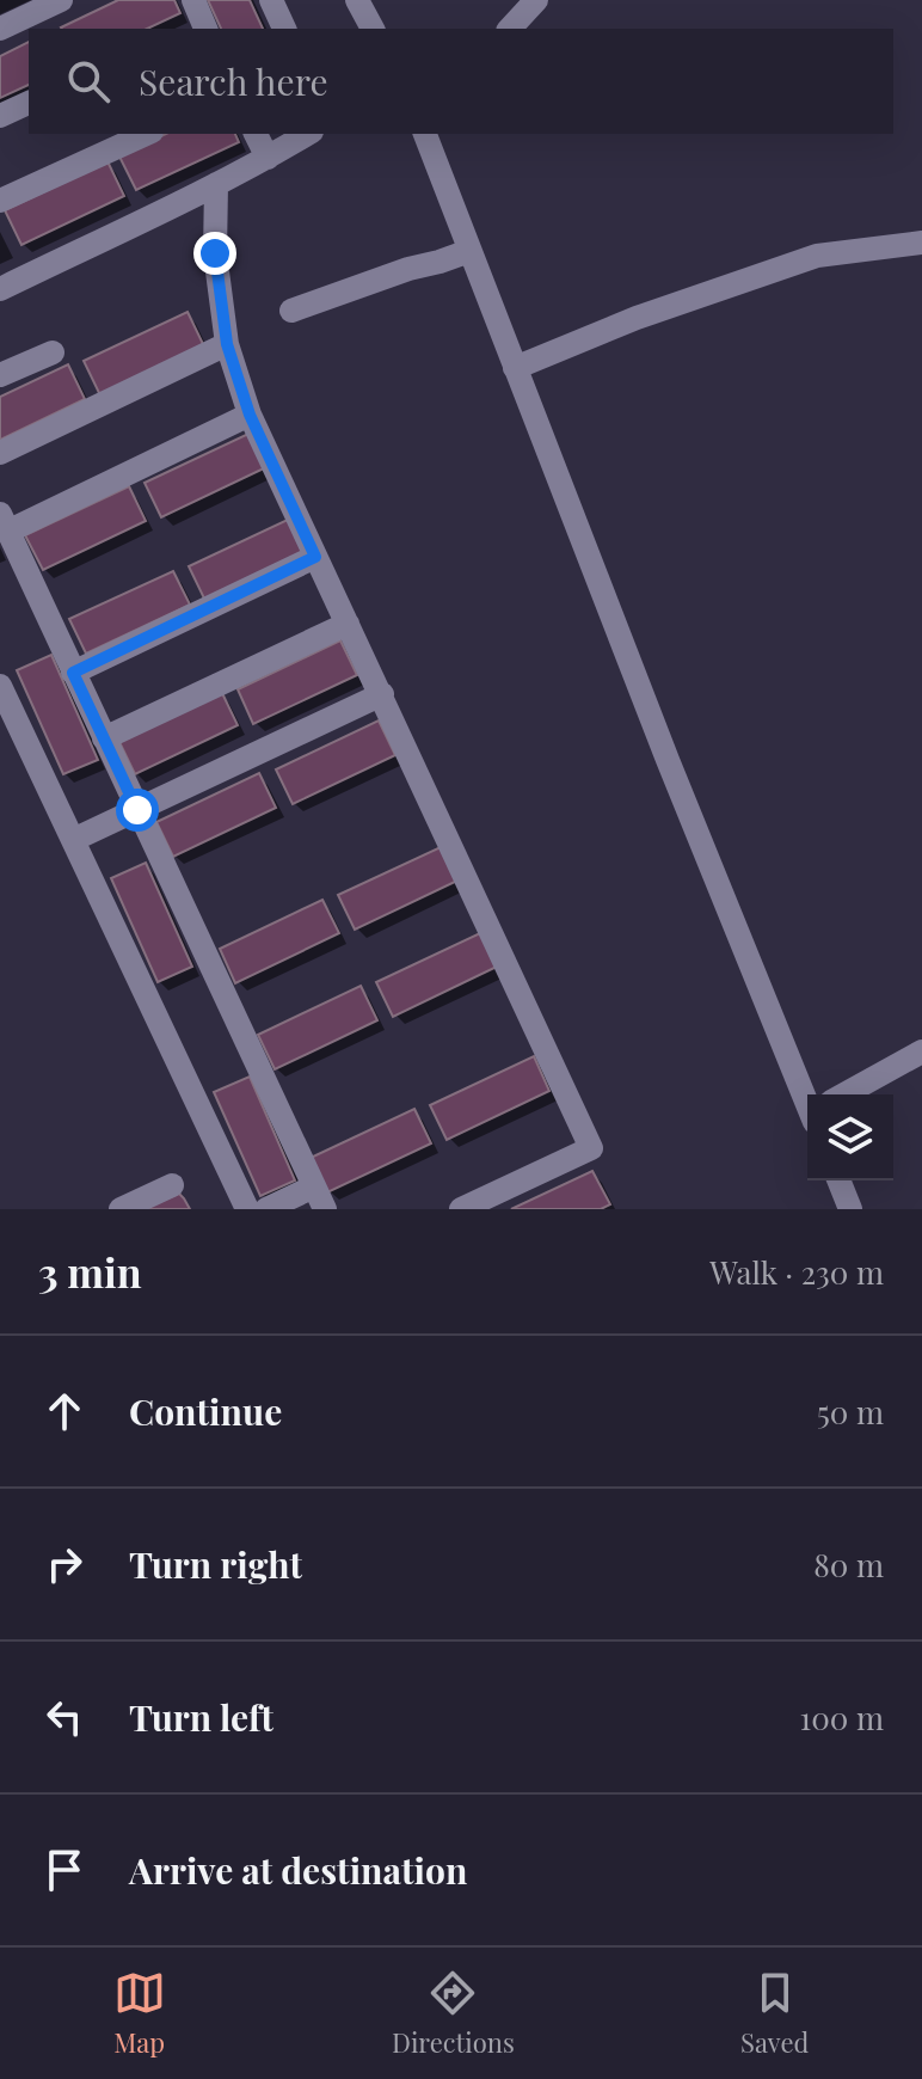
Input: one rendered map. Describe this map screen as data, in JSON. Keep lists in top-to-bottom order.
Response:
{
  "page": {
    "search": "Search here",
    "heading": ["3 min", "Walk · 230 m"],
    "list": [
      ["Continue", "50 m"],
      ["Turn right", "80 m"],
      ["Turn left", "100 m"],
      "Arrive at destination"
    ],
    "nav": ["Map", "Directions", "Saved"]
  }
}
